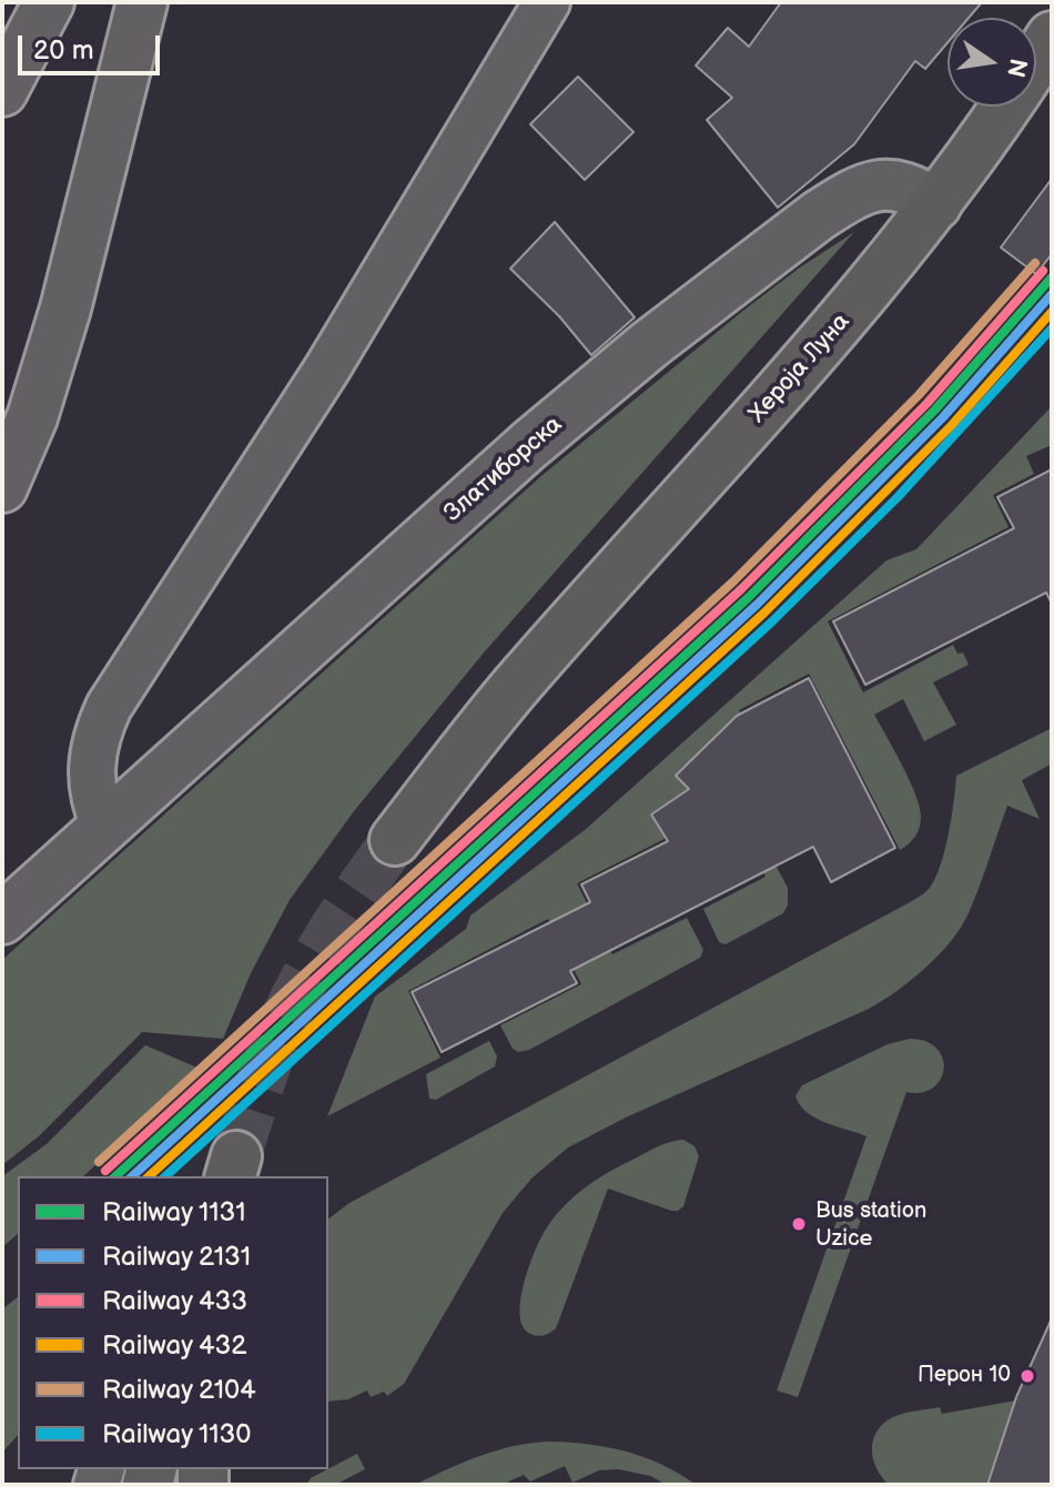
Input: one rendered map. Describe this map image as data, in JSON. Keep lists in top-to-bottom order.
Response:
{
  "streets": {
    "main road": ["Хероја Луна"],
    "street": ["Златиборска"]
  },
  "crossings": [
    ["Хероја Луна", "Златиборска"]
  ],
  "places": ["Bus station Uzice", "Перон 10"],
  "lines": [
    "rail line 2104",
    "rail line 433",
    "rail line 1131",
    "rail line 2131",
    "rail line 432",
    "rail line 1130"
  ],
  "legend": [
    "Railway 1131",
    "Railway 2131",
    "Railway 433",
    "Railway 432",
    "Railway 2104",
    "Railway 1130"
  ],
  "scale_bar": "20 m",
  "north": "right"
}
